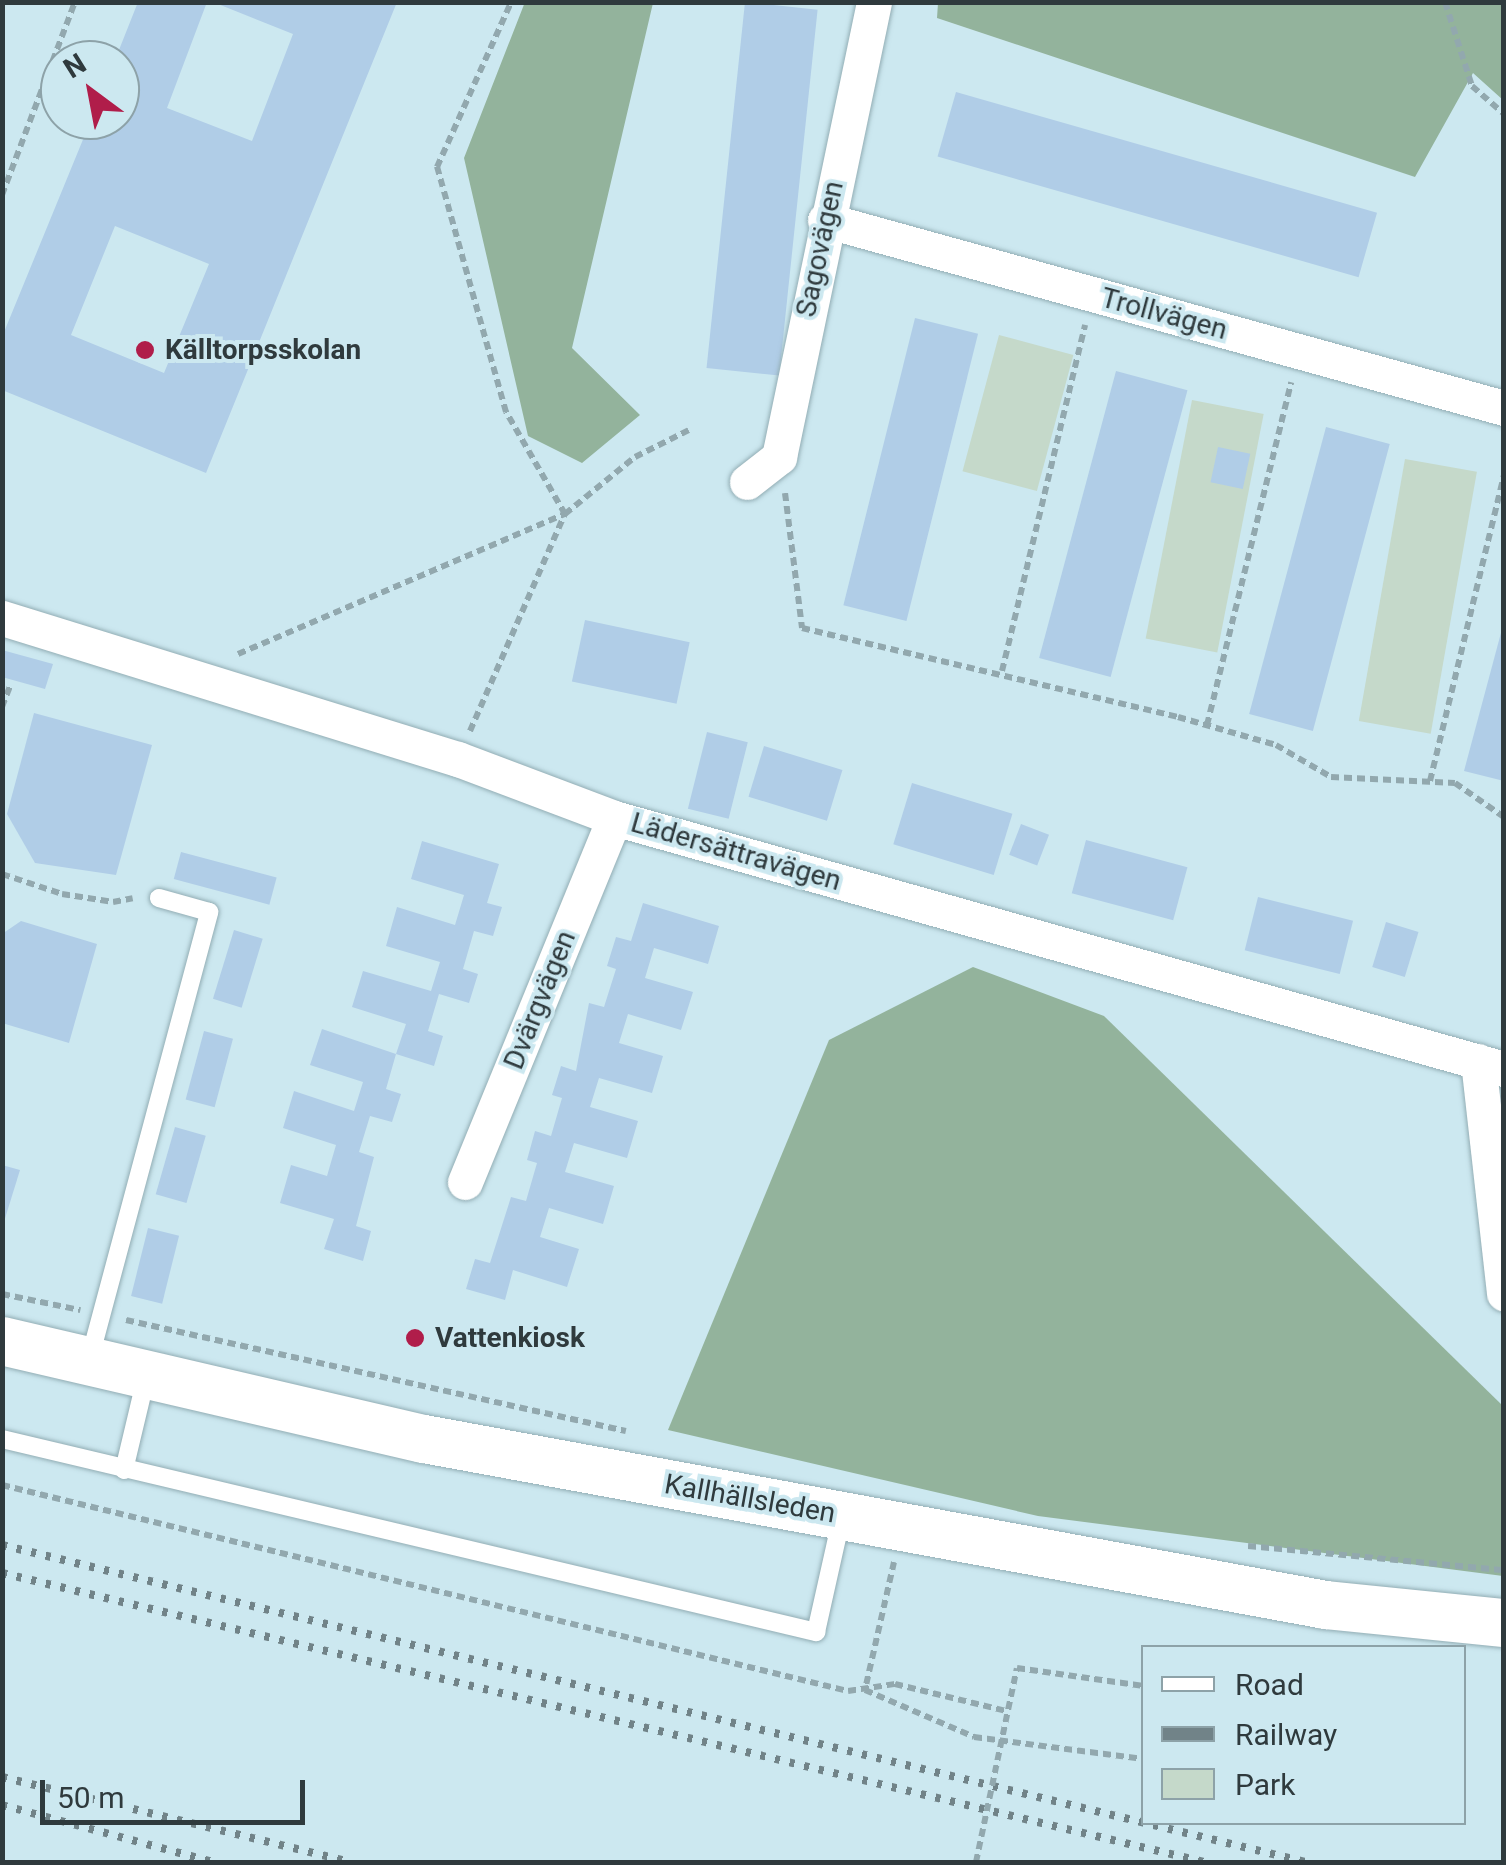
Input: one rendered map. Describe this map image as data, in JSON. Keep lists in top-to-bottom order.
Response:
{
  "streets": {
    "street": [
      "Sagovägen",
      "Trollvägen",
      "Lädersättravägen",
      "Dvärgvägen",
      "Kallhällsleden"
    ]
  },
  "crossings": [
    ["Sagovägen", "Trollvägen"],
    ["Lädersättravägen", "Dvärgvägen"]
  ],
  "places": ["Källtorpsskolan", "Vattenkiosk"],
  "legend": ["Road", "Railway", "Park"],
  "scale_bar": "50 m",
  "north": "top left"
}
